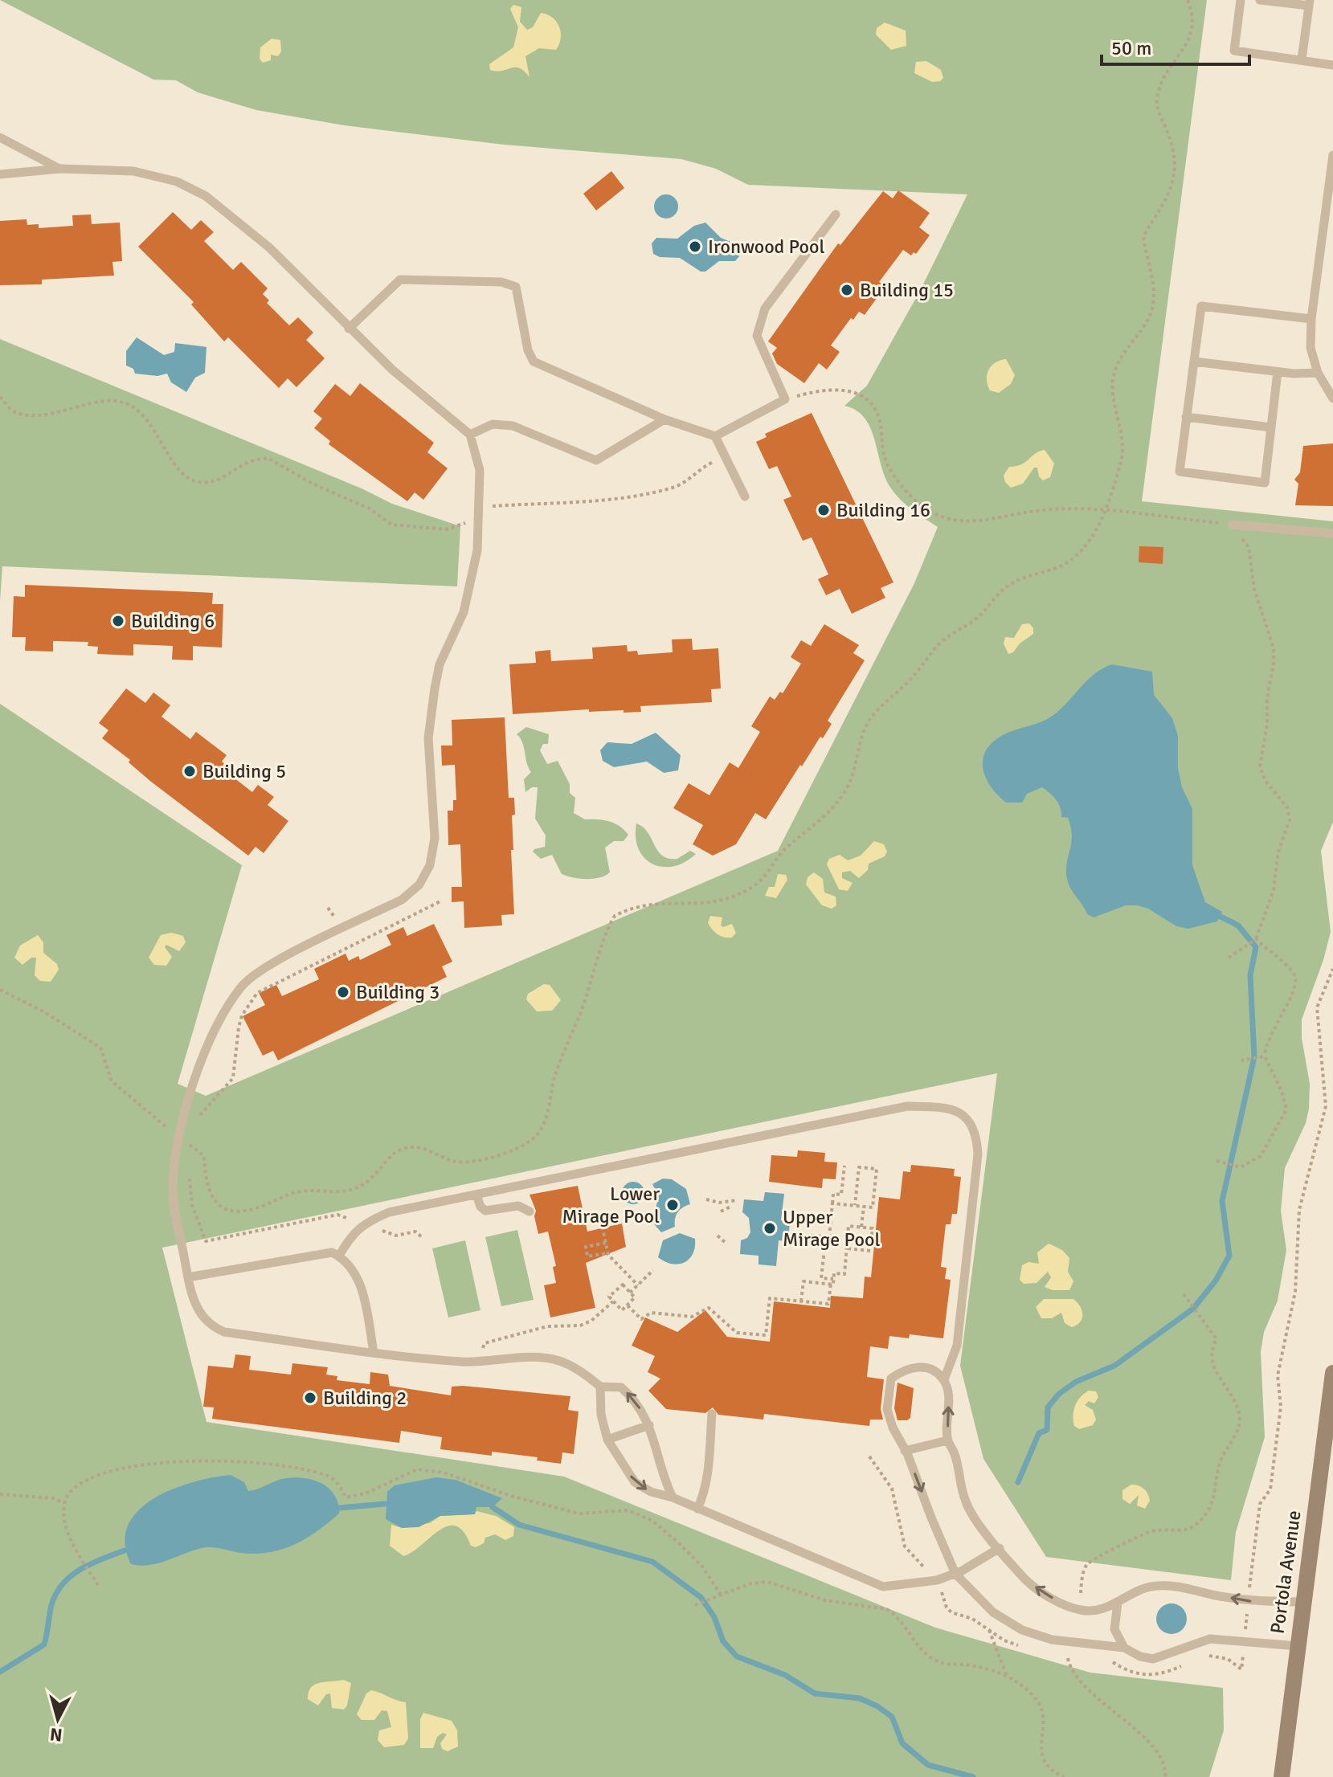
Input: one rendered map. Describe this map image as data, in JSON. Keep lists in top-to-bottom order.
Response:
{
  "streets": {
    "main road": ["Portola Avenue"]
  },
  "places": [
    "Ironwood Pool",
    "Building 15",
    "Building 16",
    "Building 6",
    "Building 5",
    "Building 3",
    "Lower Mirage Pool",
    "Upper Mirage Pool",
    "Building 2"
  ],
  "scale_bar": "50 m",
  "north": "bottom"
}
